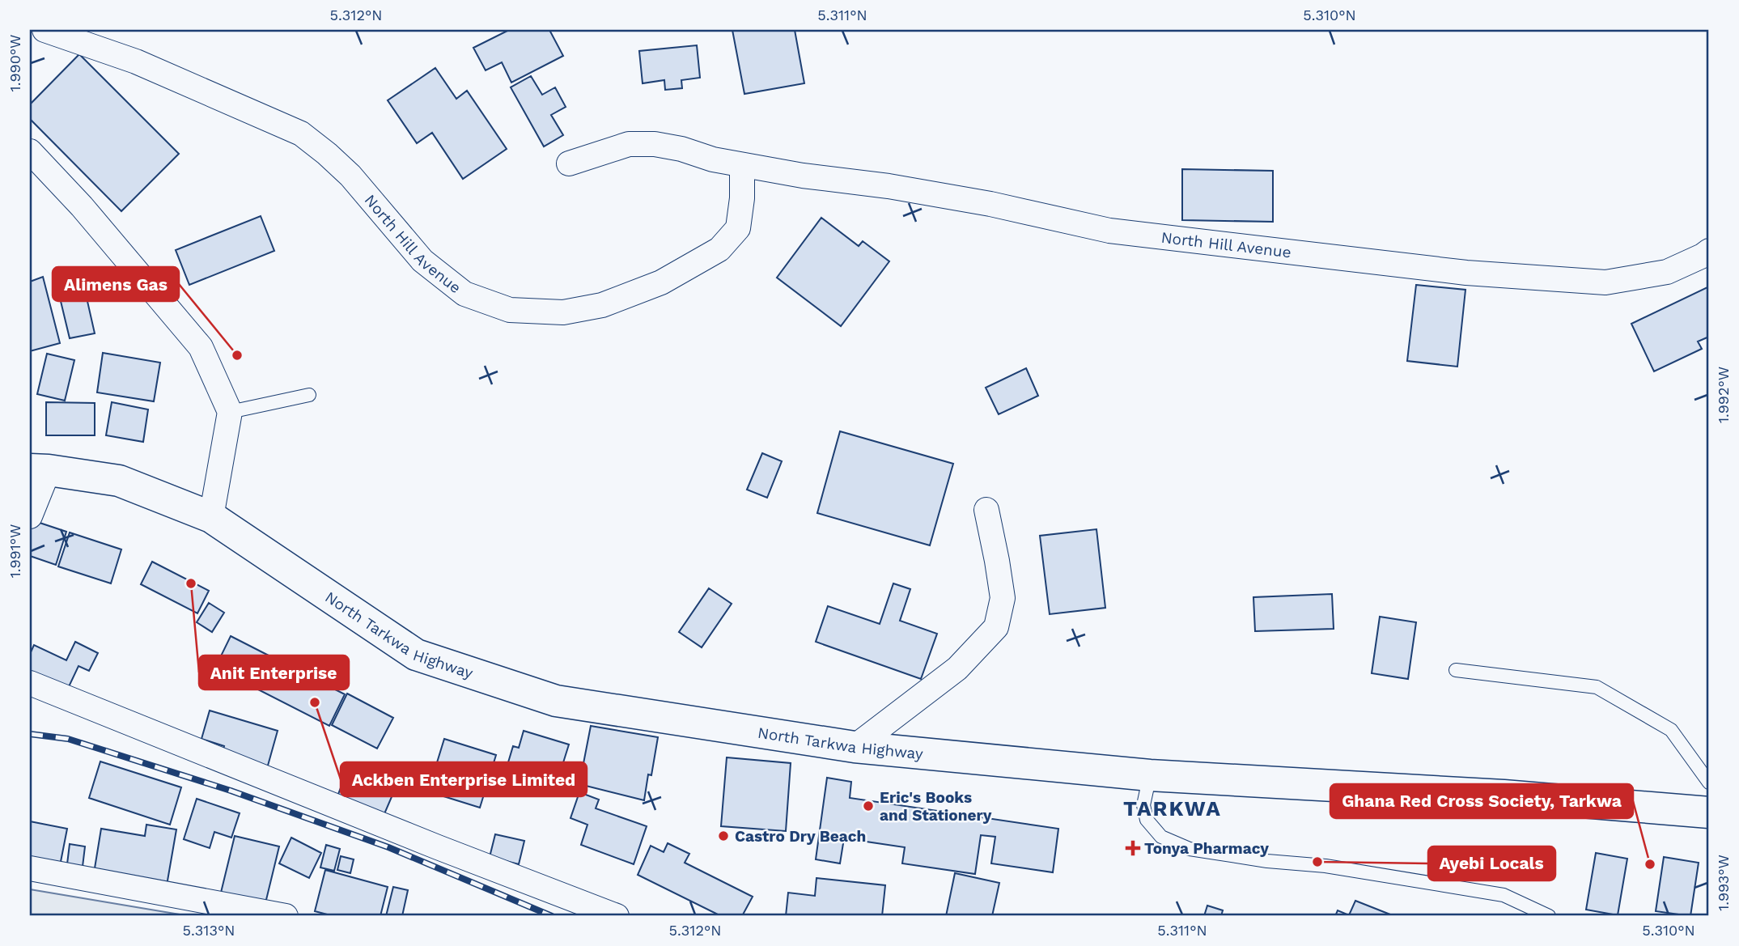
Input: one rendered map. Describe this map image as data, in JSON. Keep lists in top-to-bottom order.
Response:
{
  "streets": {
    "main road": ["North Tarkwa Highway"],
    "street": ["North Hill Avenue"]
  },
  "districts": ["TARKWA"],
  "places": {
    "other": [
      "Alimens Gas",
      "Anit Enterprise",
      "Ackben Enterprise Limited",
      "Eric's Books and Stationery",
      "Castro Dry Beach",
      "Ayebi Locals",
      "Ghana Red Cross Society, Tarkwa"
    ],
    "health": ["Tonya Pharmacy"]
  },
  "coordinates": [
    "5.312°N",
    "5.311°N",
    "5.310°N",
    "1.990°W",
    "1.992°W",
    "1.991°W",
    "1.993°W",
    "5.313°N"
  ]
}
